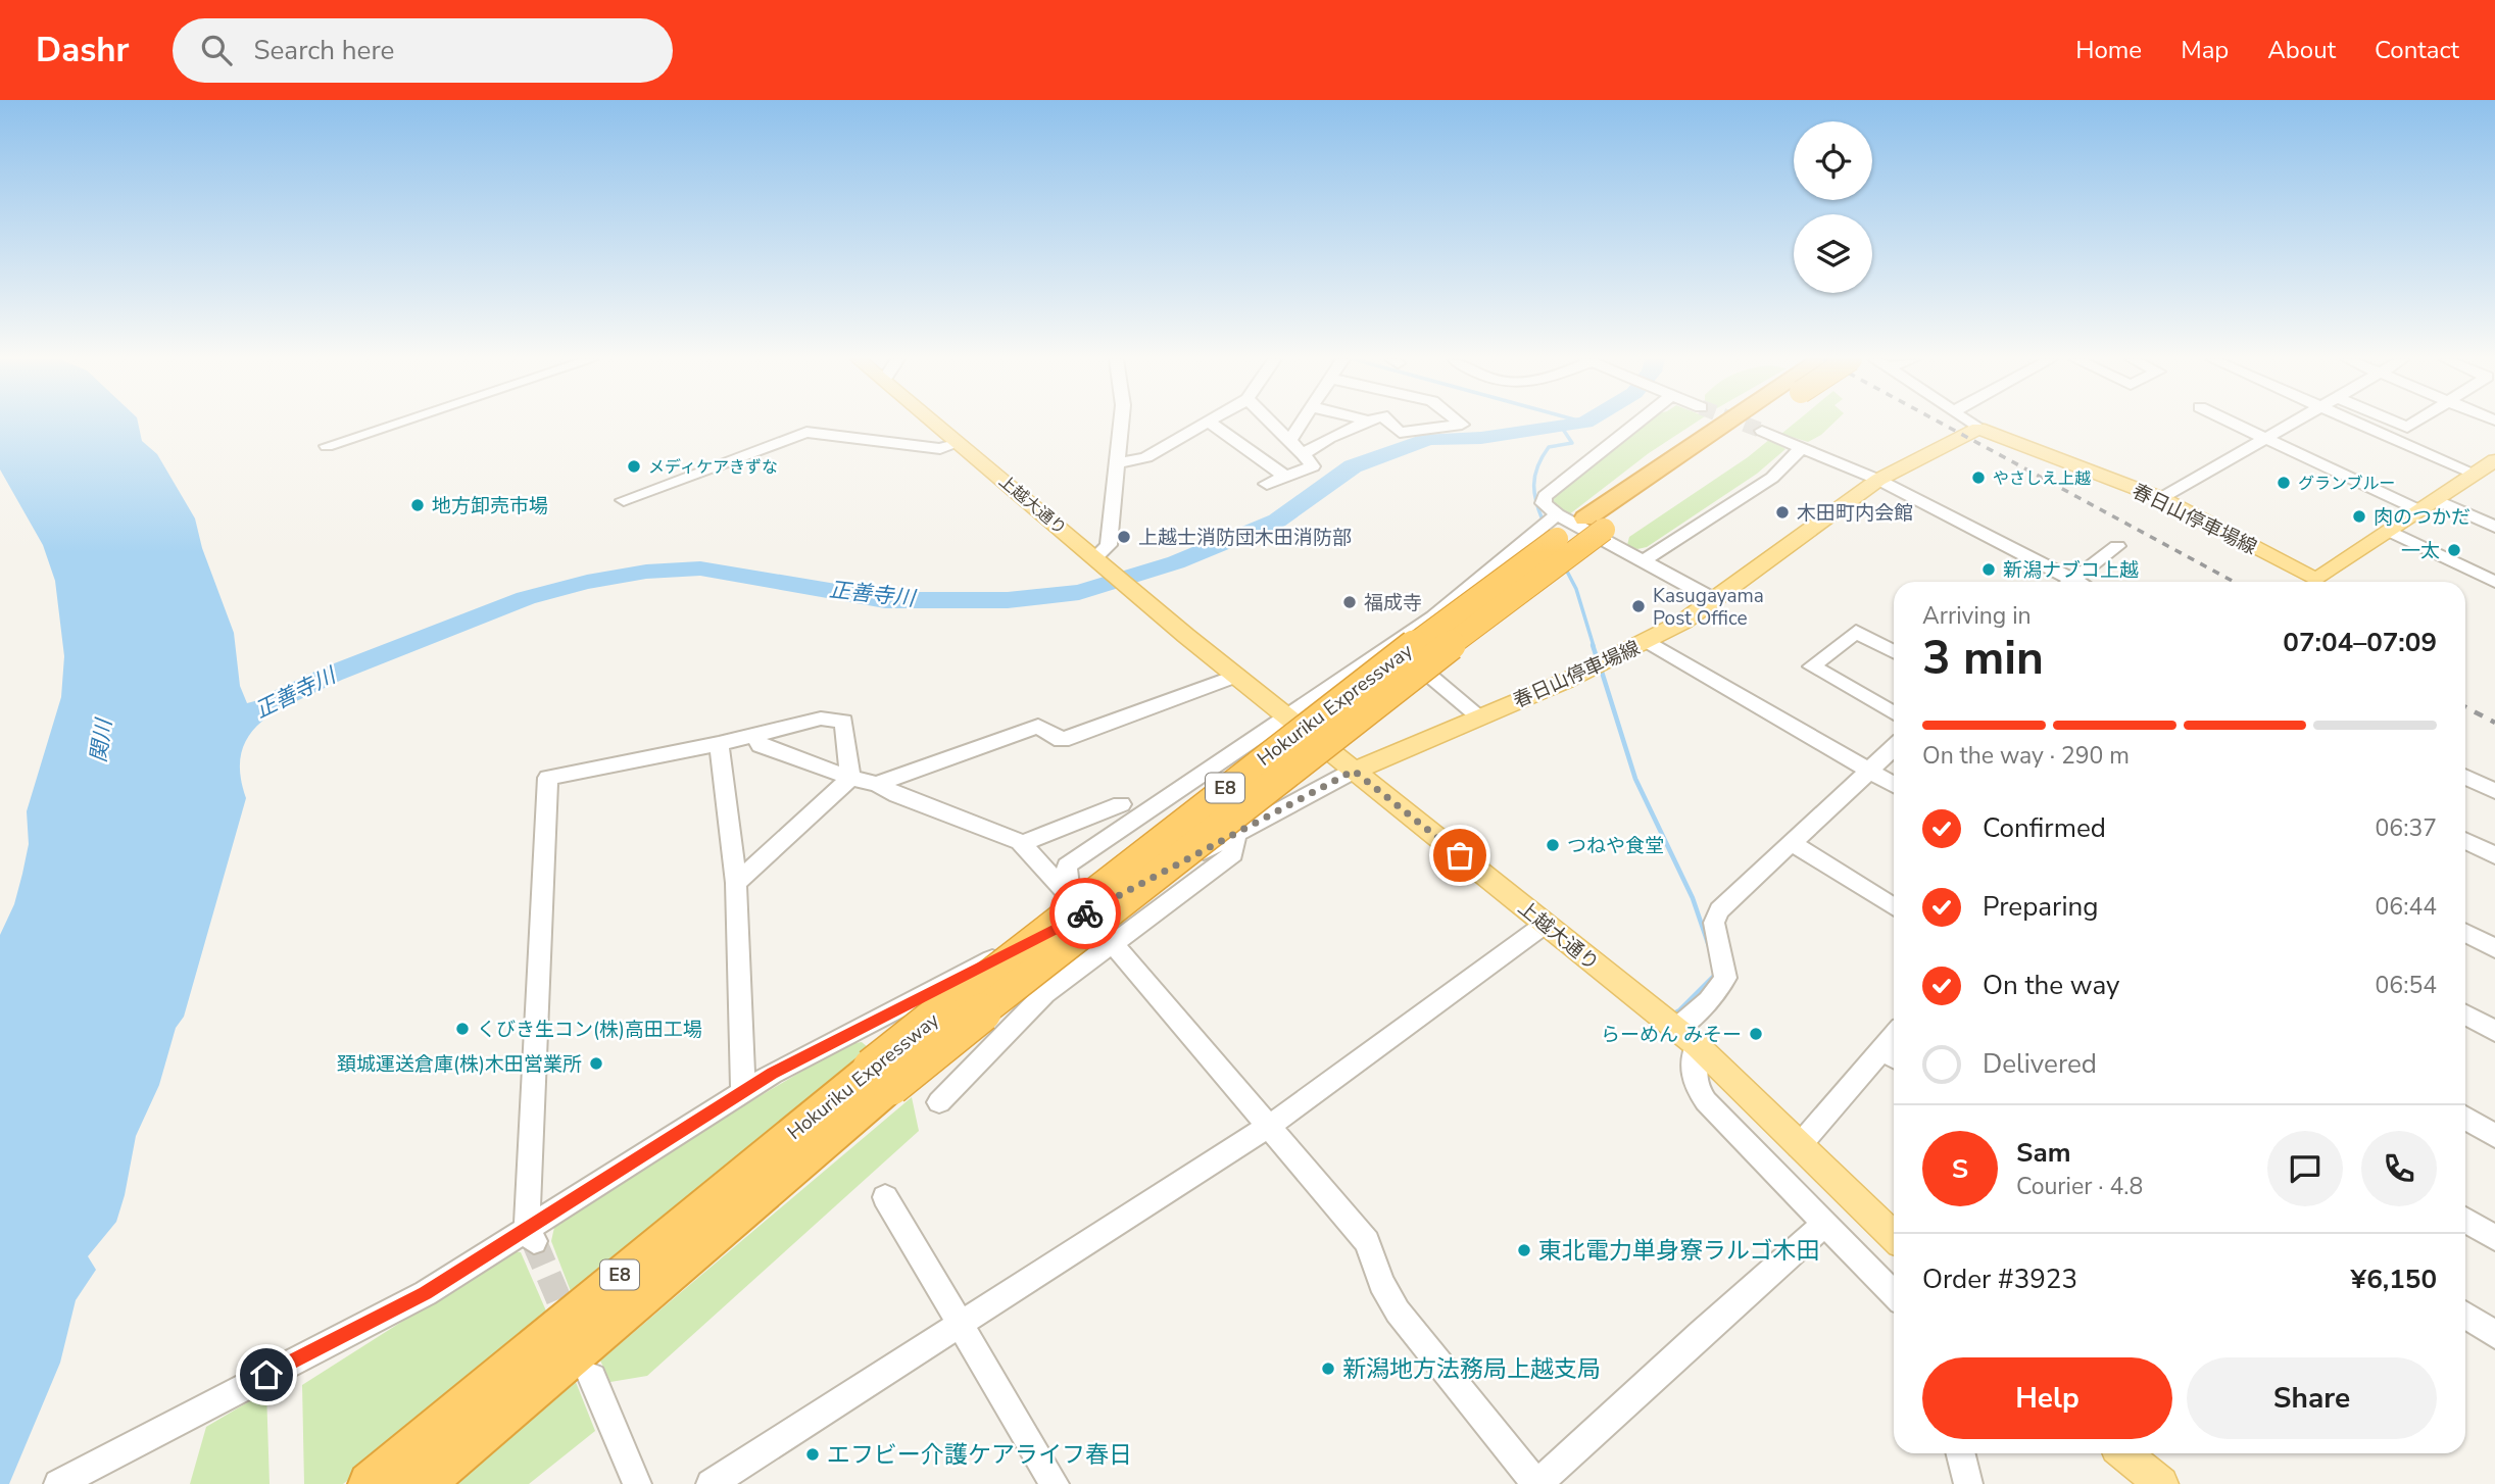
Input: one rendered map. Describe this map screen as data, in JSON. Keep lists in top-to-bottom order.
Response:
{
  "streets": {
    "highway": ["Hokuriku Expressway", "E8"],
    "main road": ["上越大通り", "春日山停車場線"]
  },
  "crossings": [
    ["上越大通り", "春日山停車場線"]
  ],
  "water": ["正善寺川", "関川"],
  "places": [
    "メディケアきずな",
    "やさしえ上越",
    "グランブルー",
    "地方卸売市場",
    "木田町内会館",
    "肉のつかだ",
    "上越士消防団木田消防部",
    "一太",
    "新潟ナブコ上越",
    "福成寺",
    "Kasugayama Post Office",
    "つねや食堂",
    "くびき生コン(株)高田工場",
    "らーめん みそー",
    "頚城運送倉庫(株)木田営業所",
    "東北電力単身寮ラルゴ木田",
    "新潟地方法務局上越支局",
    "エフビー介護ケアライフ春日"
  ],
  "page": {
    "header": "Dashr",
    "search": "Search here",
    "nav": [
      "Home",
      "Map",
      "About",
      "Contact"
    ],
    "heading": ["3 min", "Arriving in", "07:04–07:09"],
    "panel": [
      "Sam",
      "Courier · 4.8",
      "Order #3923",
      "¥6,150"
    ],
    "bar": "On the way · 290 m",
    "list": [
      ["Confirmed", "06:37"],
      ["Preparing", "06:44"],
      ["On the way", "06:54"],
      "Delivered"
    ],
    "round": "S",
    "buttons": ["Help", "Share"]
  }
}
